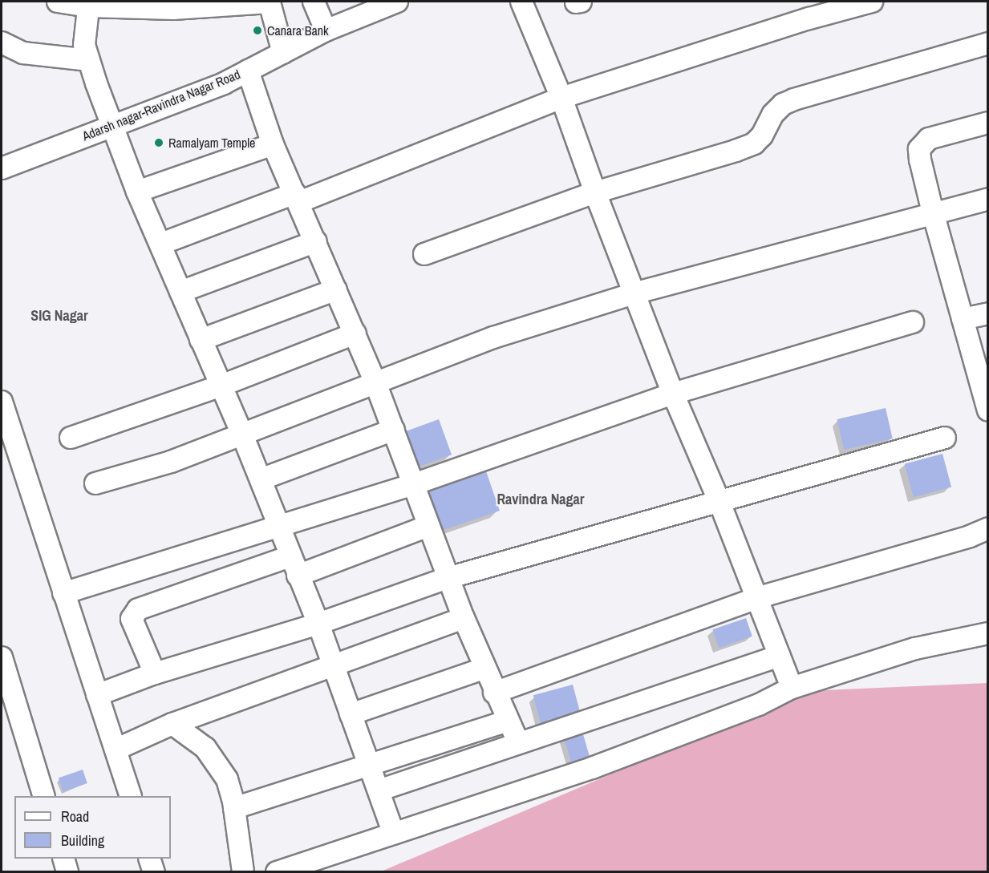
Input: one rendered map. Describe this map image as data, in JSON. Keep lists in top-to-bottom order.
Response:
{
  "streets": {
    "street": ["Adarsh nagar-Ravindra Nagar Road"]
  },
  "districts": ["SIG Nagar", "Ravindra Nagar"],
  "places": ["Canara Bank", "Ramalyam Temple"],
  "legend": ["Road", "Building"]
}
